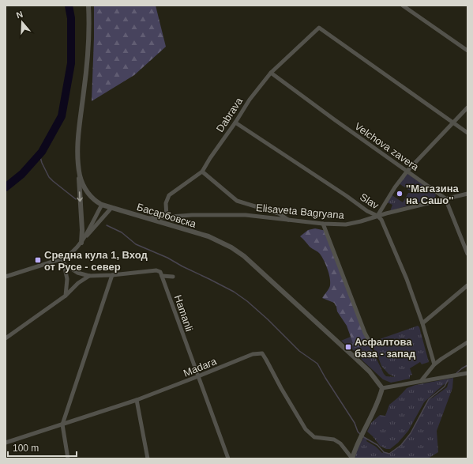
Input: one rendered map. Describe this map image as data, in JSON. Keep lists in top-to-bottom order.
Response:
{
  "streets": {
    "street": [
      "Dabrava",
      "Velchova zavera",
      "Slav",
      "Elisaveta Bagryana",
      "Басарбовска",
      "Hamanli",
      "Madara"
    ]
  },
  "crossings": [
    ["Dabrava", "Velchova zavera"],
    ["Dabrava", "Slav"],
    ["Dabrava", "Elisaveta Bagryana"],
    ["Velchova zavera", "Elisaveta Bagryana"],
    ["Slav", "Elisaveta Bagryana"],
    ["Elisaveta Bagryana", "Басарбовска"],
    ["Hamanli", "Madara"]
  ],
  "places": {
    "other": ["''Магазина на Сашо''"],
    "transit": ["Средна кула 1, Вход от Русе - север", "Асфалтова база - запад"]
  },
  "scale_bar": "100 m",
  "north": "top"
}
